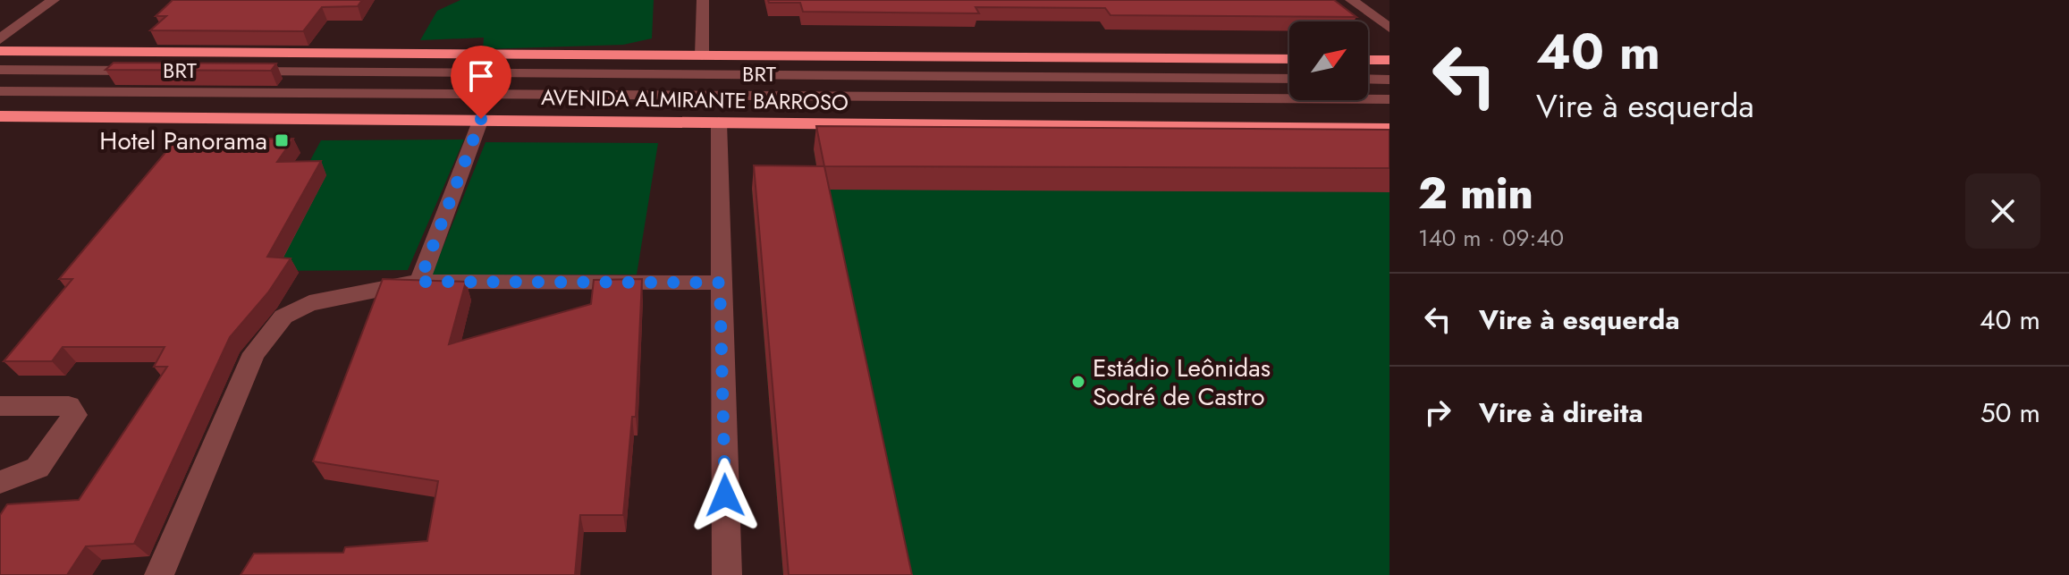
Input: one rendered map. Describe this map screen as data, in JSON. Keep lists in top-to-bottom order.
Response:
{
  "streets": {
    "highway": ["AVENIDA ALMIRANTE BARROSO"],
    "street": ["BRT"]
  },
  "places": {
    "transit": ["Hotel Panorama"],
    "other": ["Estádio Leônidas Sodré de Castro"]
  },
  "north": "top right",
  "page": {
    "turn": ["40 m", "Vire à esquerda"],
    "heading": ["2 min", "140 m · 09:40"],
    "list": [
      {
        "name": "Vire à esquerda",
        "value": "40 m"
      },
      {
        "name": "Vire à direita",
        "value": "50 m"
      }
    ]
  }
}
